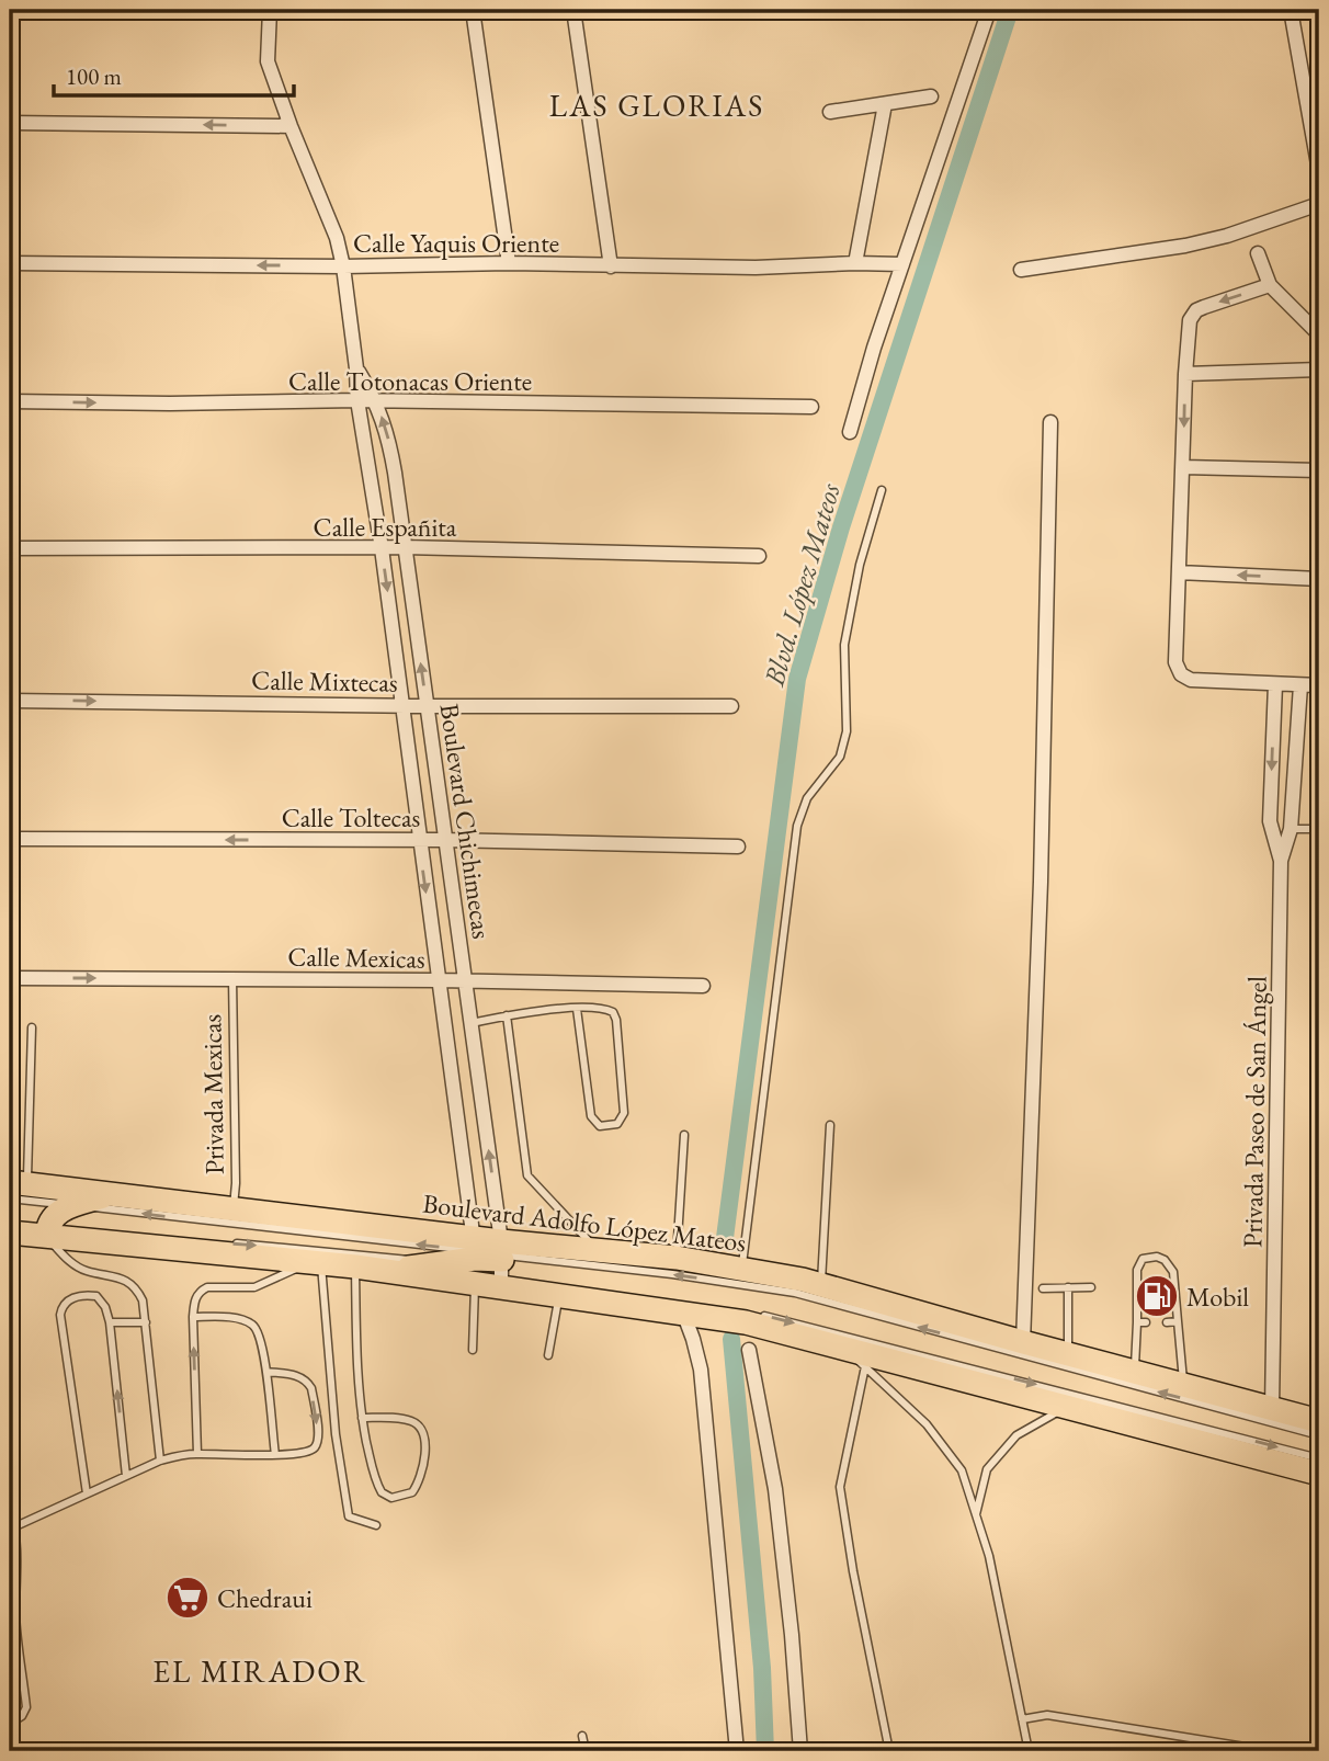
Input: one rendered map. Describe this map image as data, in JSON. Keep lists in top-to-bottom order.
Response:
{
  "streets": {
    "main road": ["Boulevard Adolfo López Mateos"],
    "street": [
      "Calle Yaquis Oriente",
      "Calle Totonacas Oriente",
      "Calle Españita",
      "Calle Mixtecas",
      "Calle Toltecas",
      "Boulevard Chichimecas",
      "Calle Mexicas",
      "Privada Paseo de San Ángel"
    ],
    "lane": ["Privada Mexicas"]
  },
  "crossings": [
    ["Calle Yaquis Oriente", "Boulevard Chichimecas"],
    ["Calle Totonacas Oriente", "Boulevard Chichimecas"],
    ["Calle Españita", "Boulevard Chichimecas"],
    ["Calle Mixtecas", "Boulevard Chichimecas"],
    ["Calle Toltecas", "Boulevard Chichimecas"],
    ["Boulevard Chichimecas", "Calle Mexicas"],
    ["Boulevard Chichimecas", "Boulevard Adolfo López Mateos"],
    ["Calle Mexicas", "Privada Mexicas"],
    ["Privada Mexicas", "Boulevard Adolfo López Mateos"],
    ["Privada Paseo de San Ángel", "Boulevard Adolfo López Mateos"]
  ],
  "one_way": [
    "Calle Yaquis Oriente",
    "Calle Totonacas Oriente",
    "Calle Mixtecas",
    "Calle Toltecas"
  ],
  "districts": ["LAS GLORIAS", "EL MIRADOR"],
  "water": ["Blvd. López Mateos"],
  "places": {
    "fuel station": ["Mobil"],
    "supermarket": ["Chedraui"]
  },
  "scale_bar": "100 m"
}
